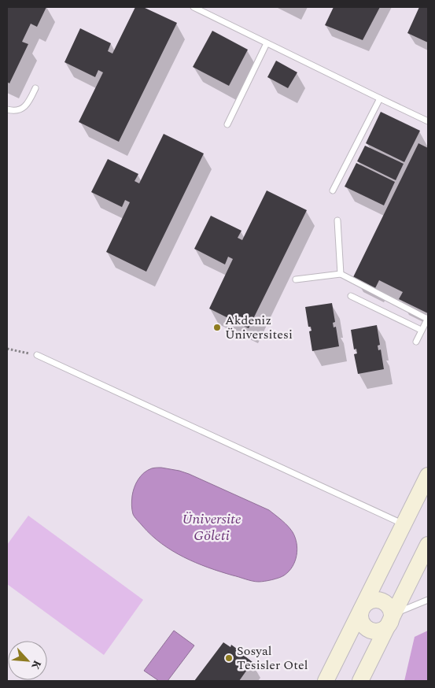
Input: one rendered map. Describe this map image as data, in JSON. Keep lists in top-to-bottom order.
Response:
{
  "water": ["Üniversite Göleti"],
  "places": ["Akdeniz Üniversitesi", "Sosyal Tesisler Otel"],
  "north": "bottom right"
}
